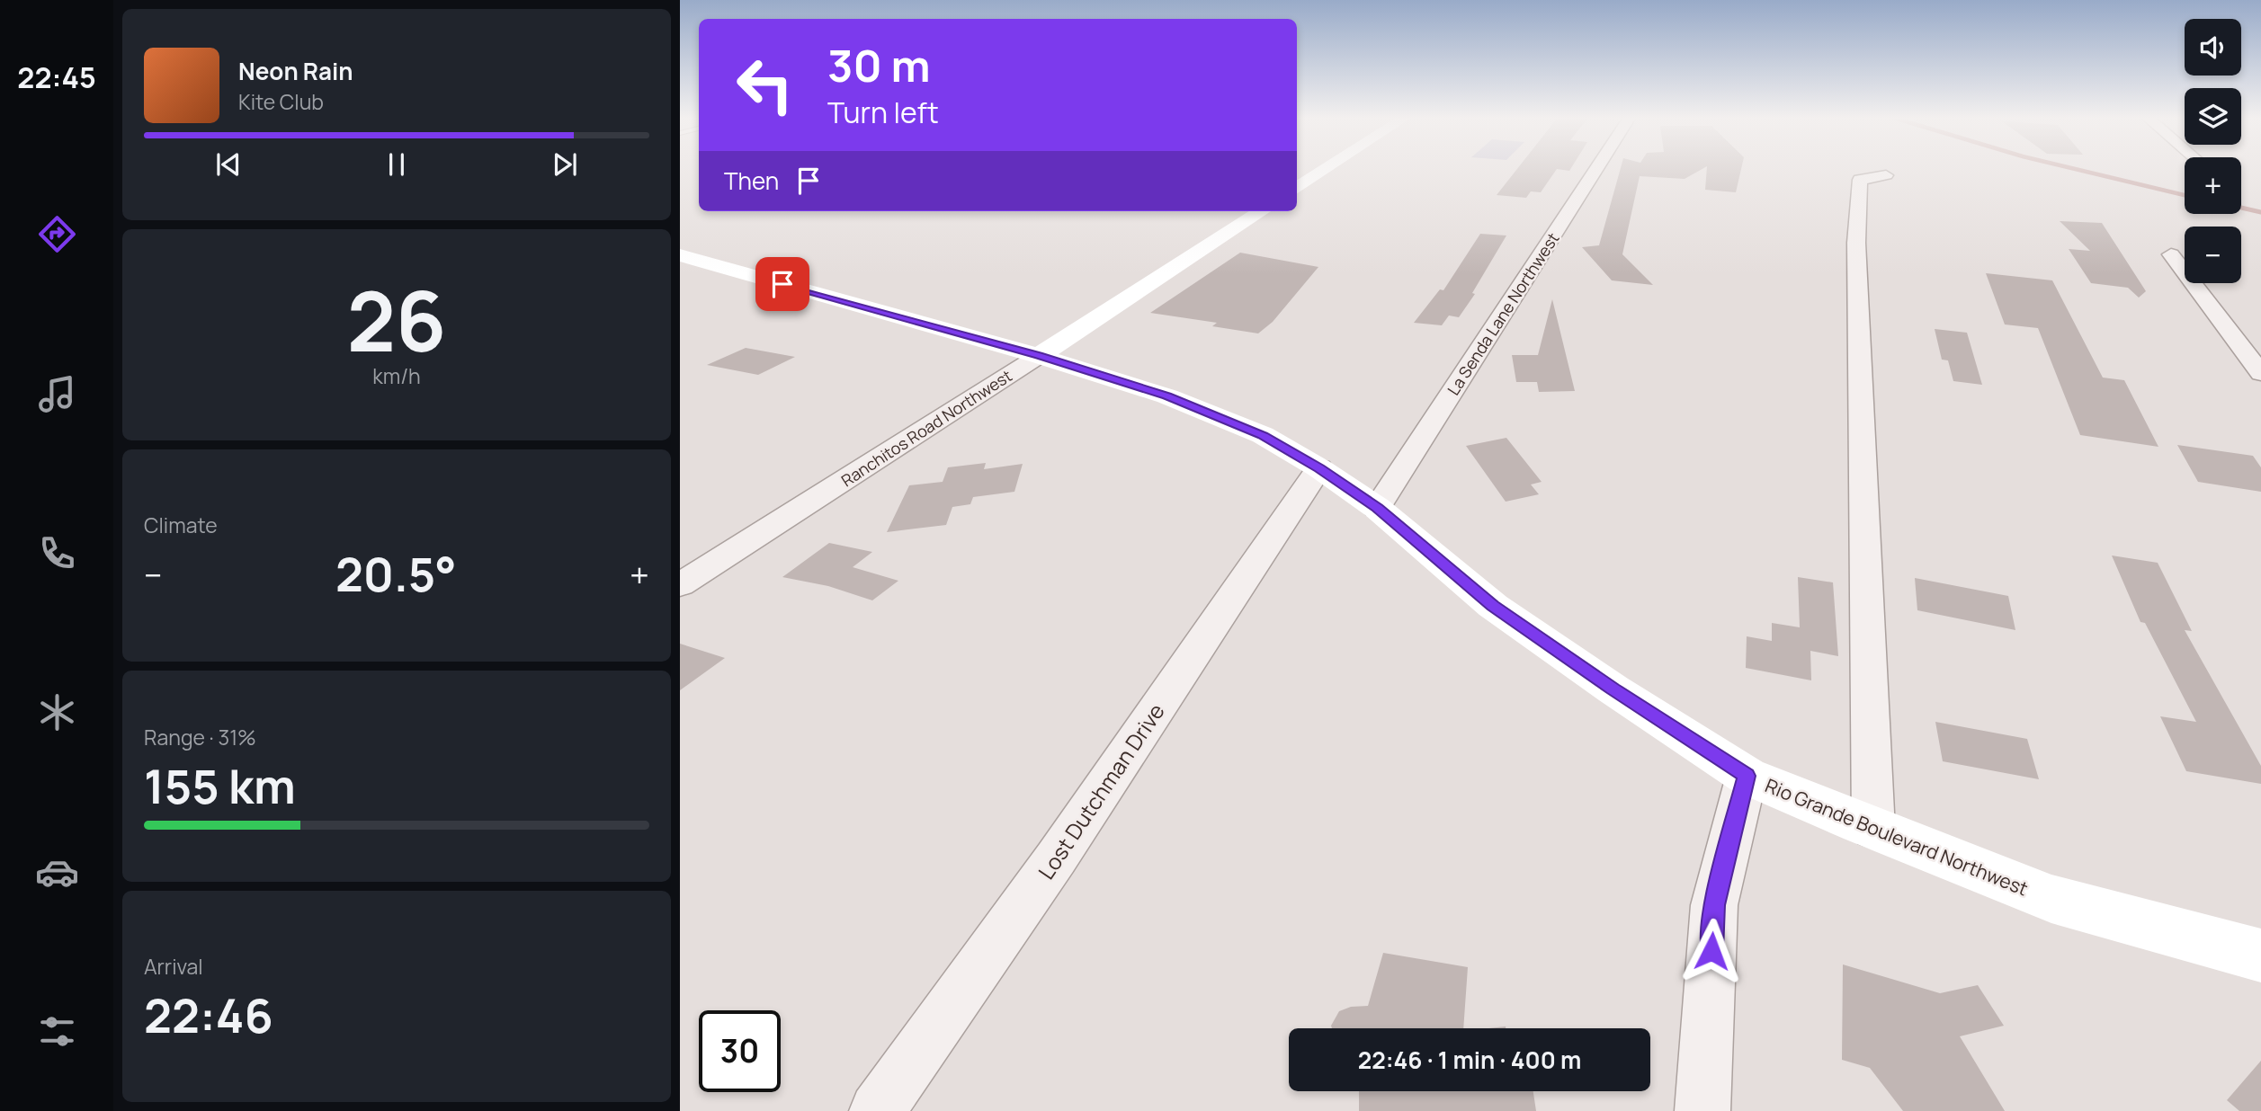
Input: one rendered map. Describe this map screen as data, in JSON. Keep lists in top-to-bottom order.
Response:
{
  "streets": {
    "street": [
      "La Senda Lane Northwest",
      "Ranchitos Road Northwest",
      "Lost Dutchman Drive",
      "Rio Grande Boulevard Northwest"
    ]
  },
  "crossings": [
    ["La Senda Lane Northwest", "Rio Grande Boulevard Northwest"],
    ["Ranchitos Road Northwest", "Rio Grande Boulevard Northwest"],
    ["Lost Dutchman Drive", "Rio Grande Boulevard Northwest"]
  ],
  "page": {
    "tabs": "22:45",
    "map_buttons": ["+", "−"],
    "turn": ["30 m", "Turn left"],
    "song": ["Neon Rain", "Kite Club"],
    "then": "Then",
    "tile": [
      ["26", "km/h"],
      "Climate",
      ["Range · 31%", "155 km"],
      ["Arrival", "22:46"]
    ],
    "heat": ["−", "20.5°", "+"],
    "limit": "30",
    "trip": "22:46 · 1 min · 400 m"
  }
}
